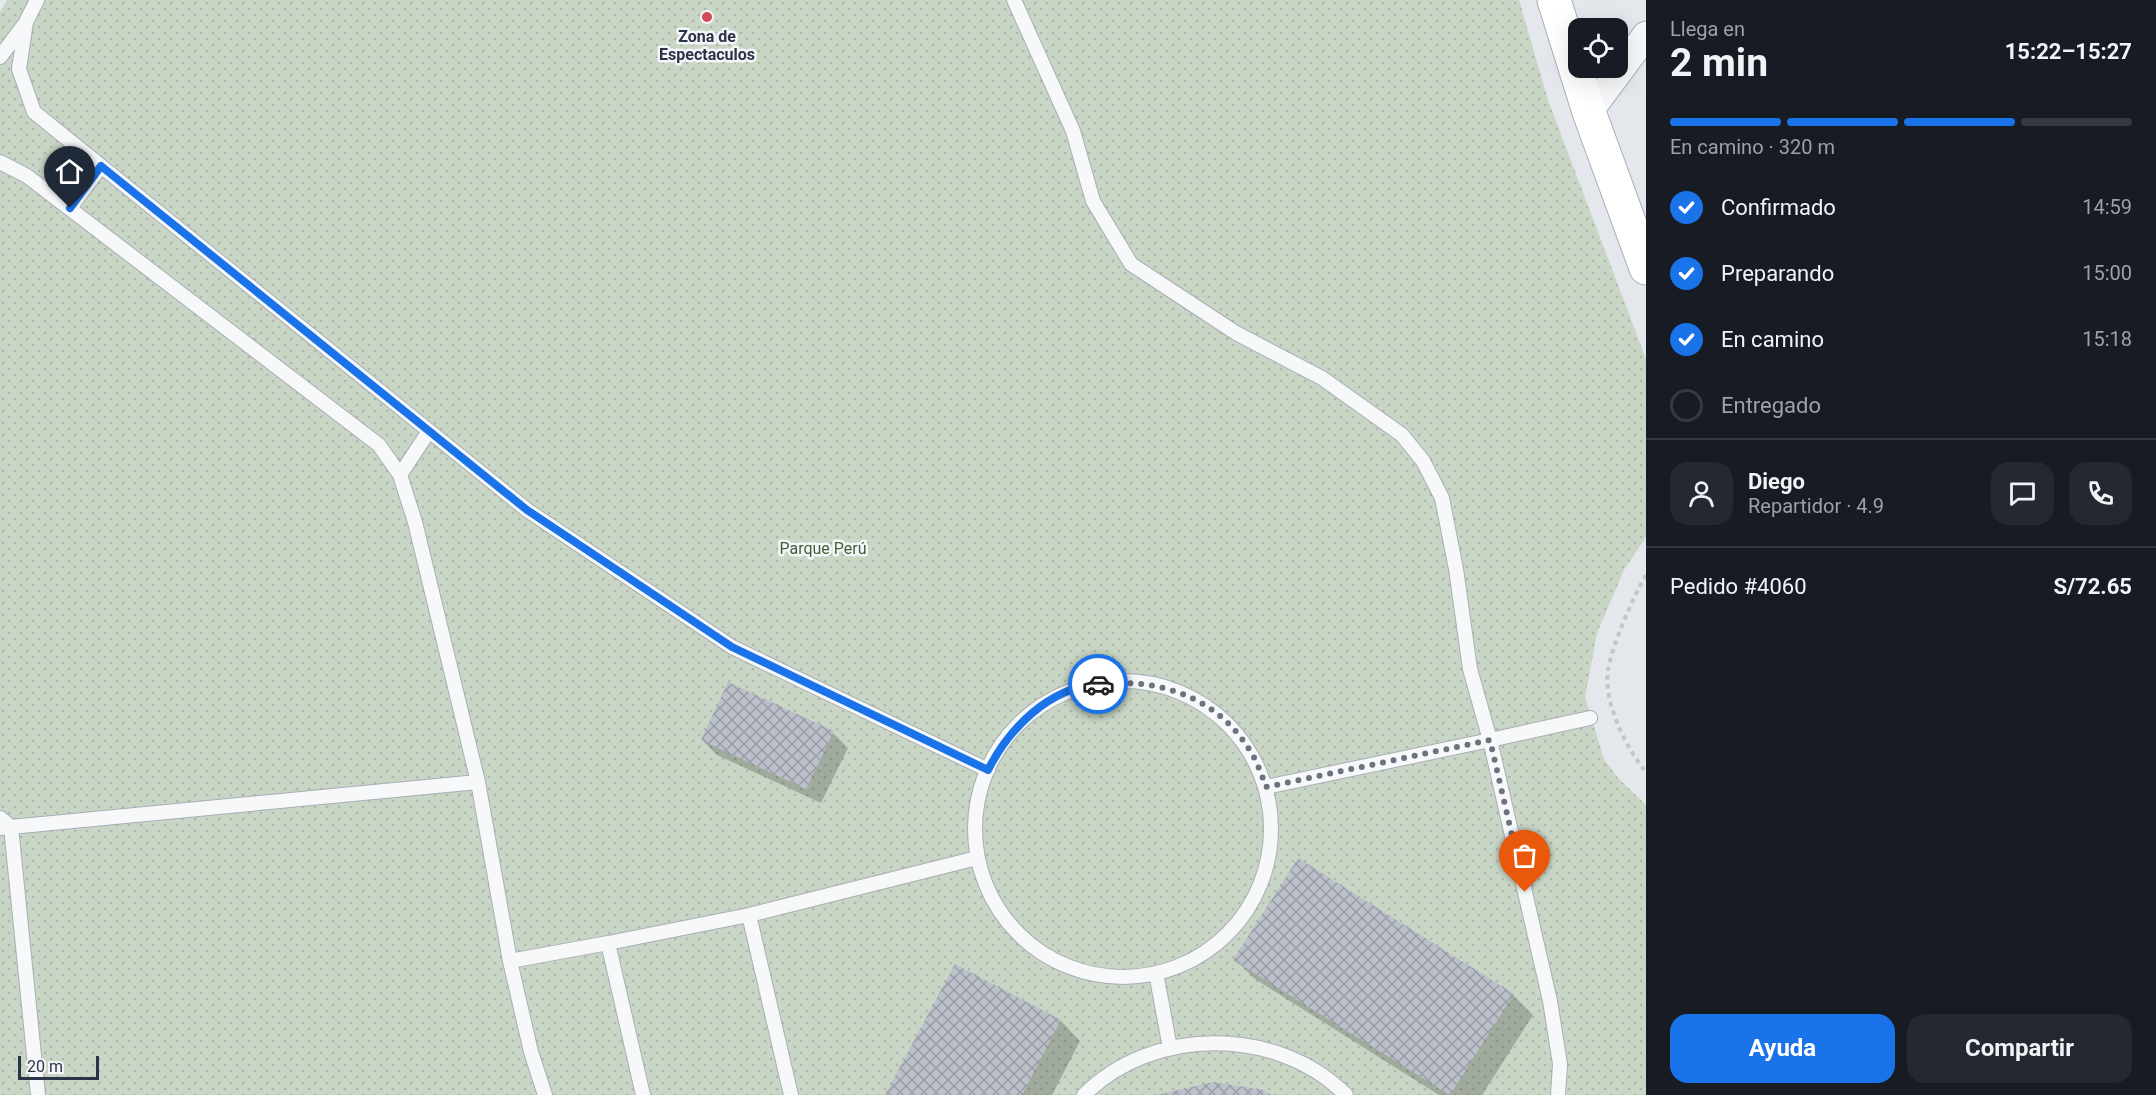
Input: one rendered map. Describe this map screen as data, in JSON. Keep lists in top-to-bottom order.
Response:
{
  "parks": ["Parque Perú"],
  "places": ["Zona de Espectaculos"],
  "scale_bar": "20 m",
  "page": {
    "heading": ["2 min", "Llega en", "15:22–15:27"],
    "panel": [
      "Diego",
      "Repartidor · 4.9",
      "Pedido #4060",
      "S/72.65"
    ],
    "bar": "En camino · 320 m",
    "list": [
      ["Confirmado", "14:59"],
      ["Preparando", "15:00"],
      ["En camino", "15:18"],
      "Entregado"
    ],
    "buttons": ["Ayuda", "Compartir"],
    "scale": "20 m"
  }
}
